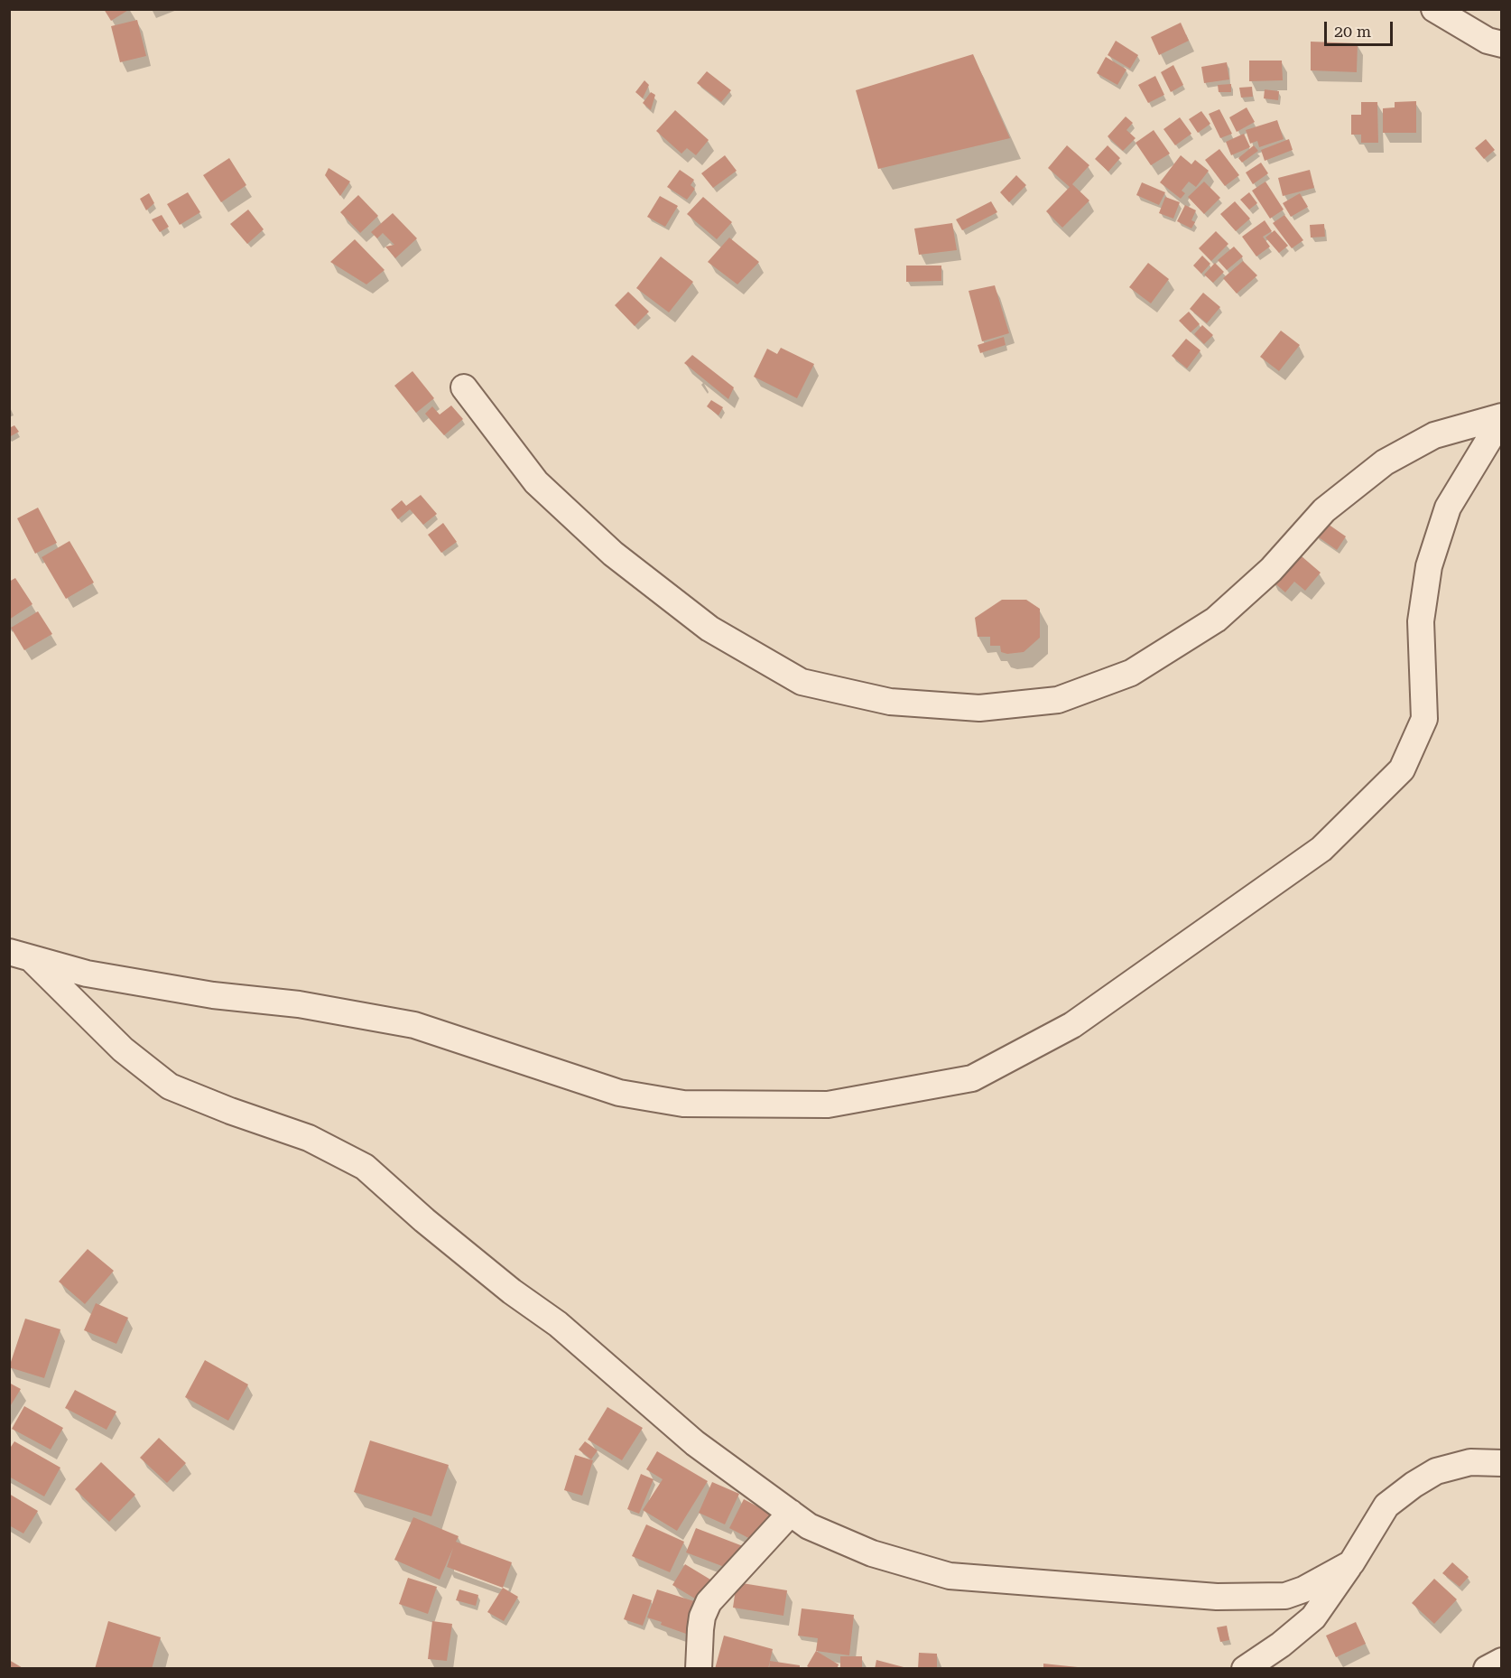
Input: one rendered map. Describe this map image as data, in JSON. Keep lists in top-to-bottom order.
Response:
{
  "scale_bar": "20 m"
}
